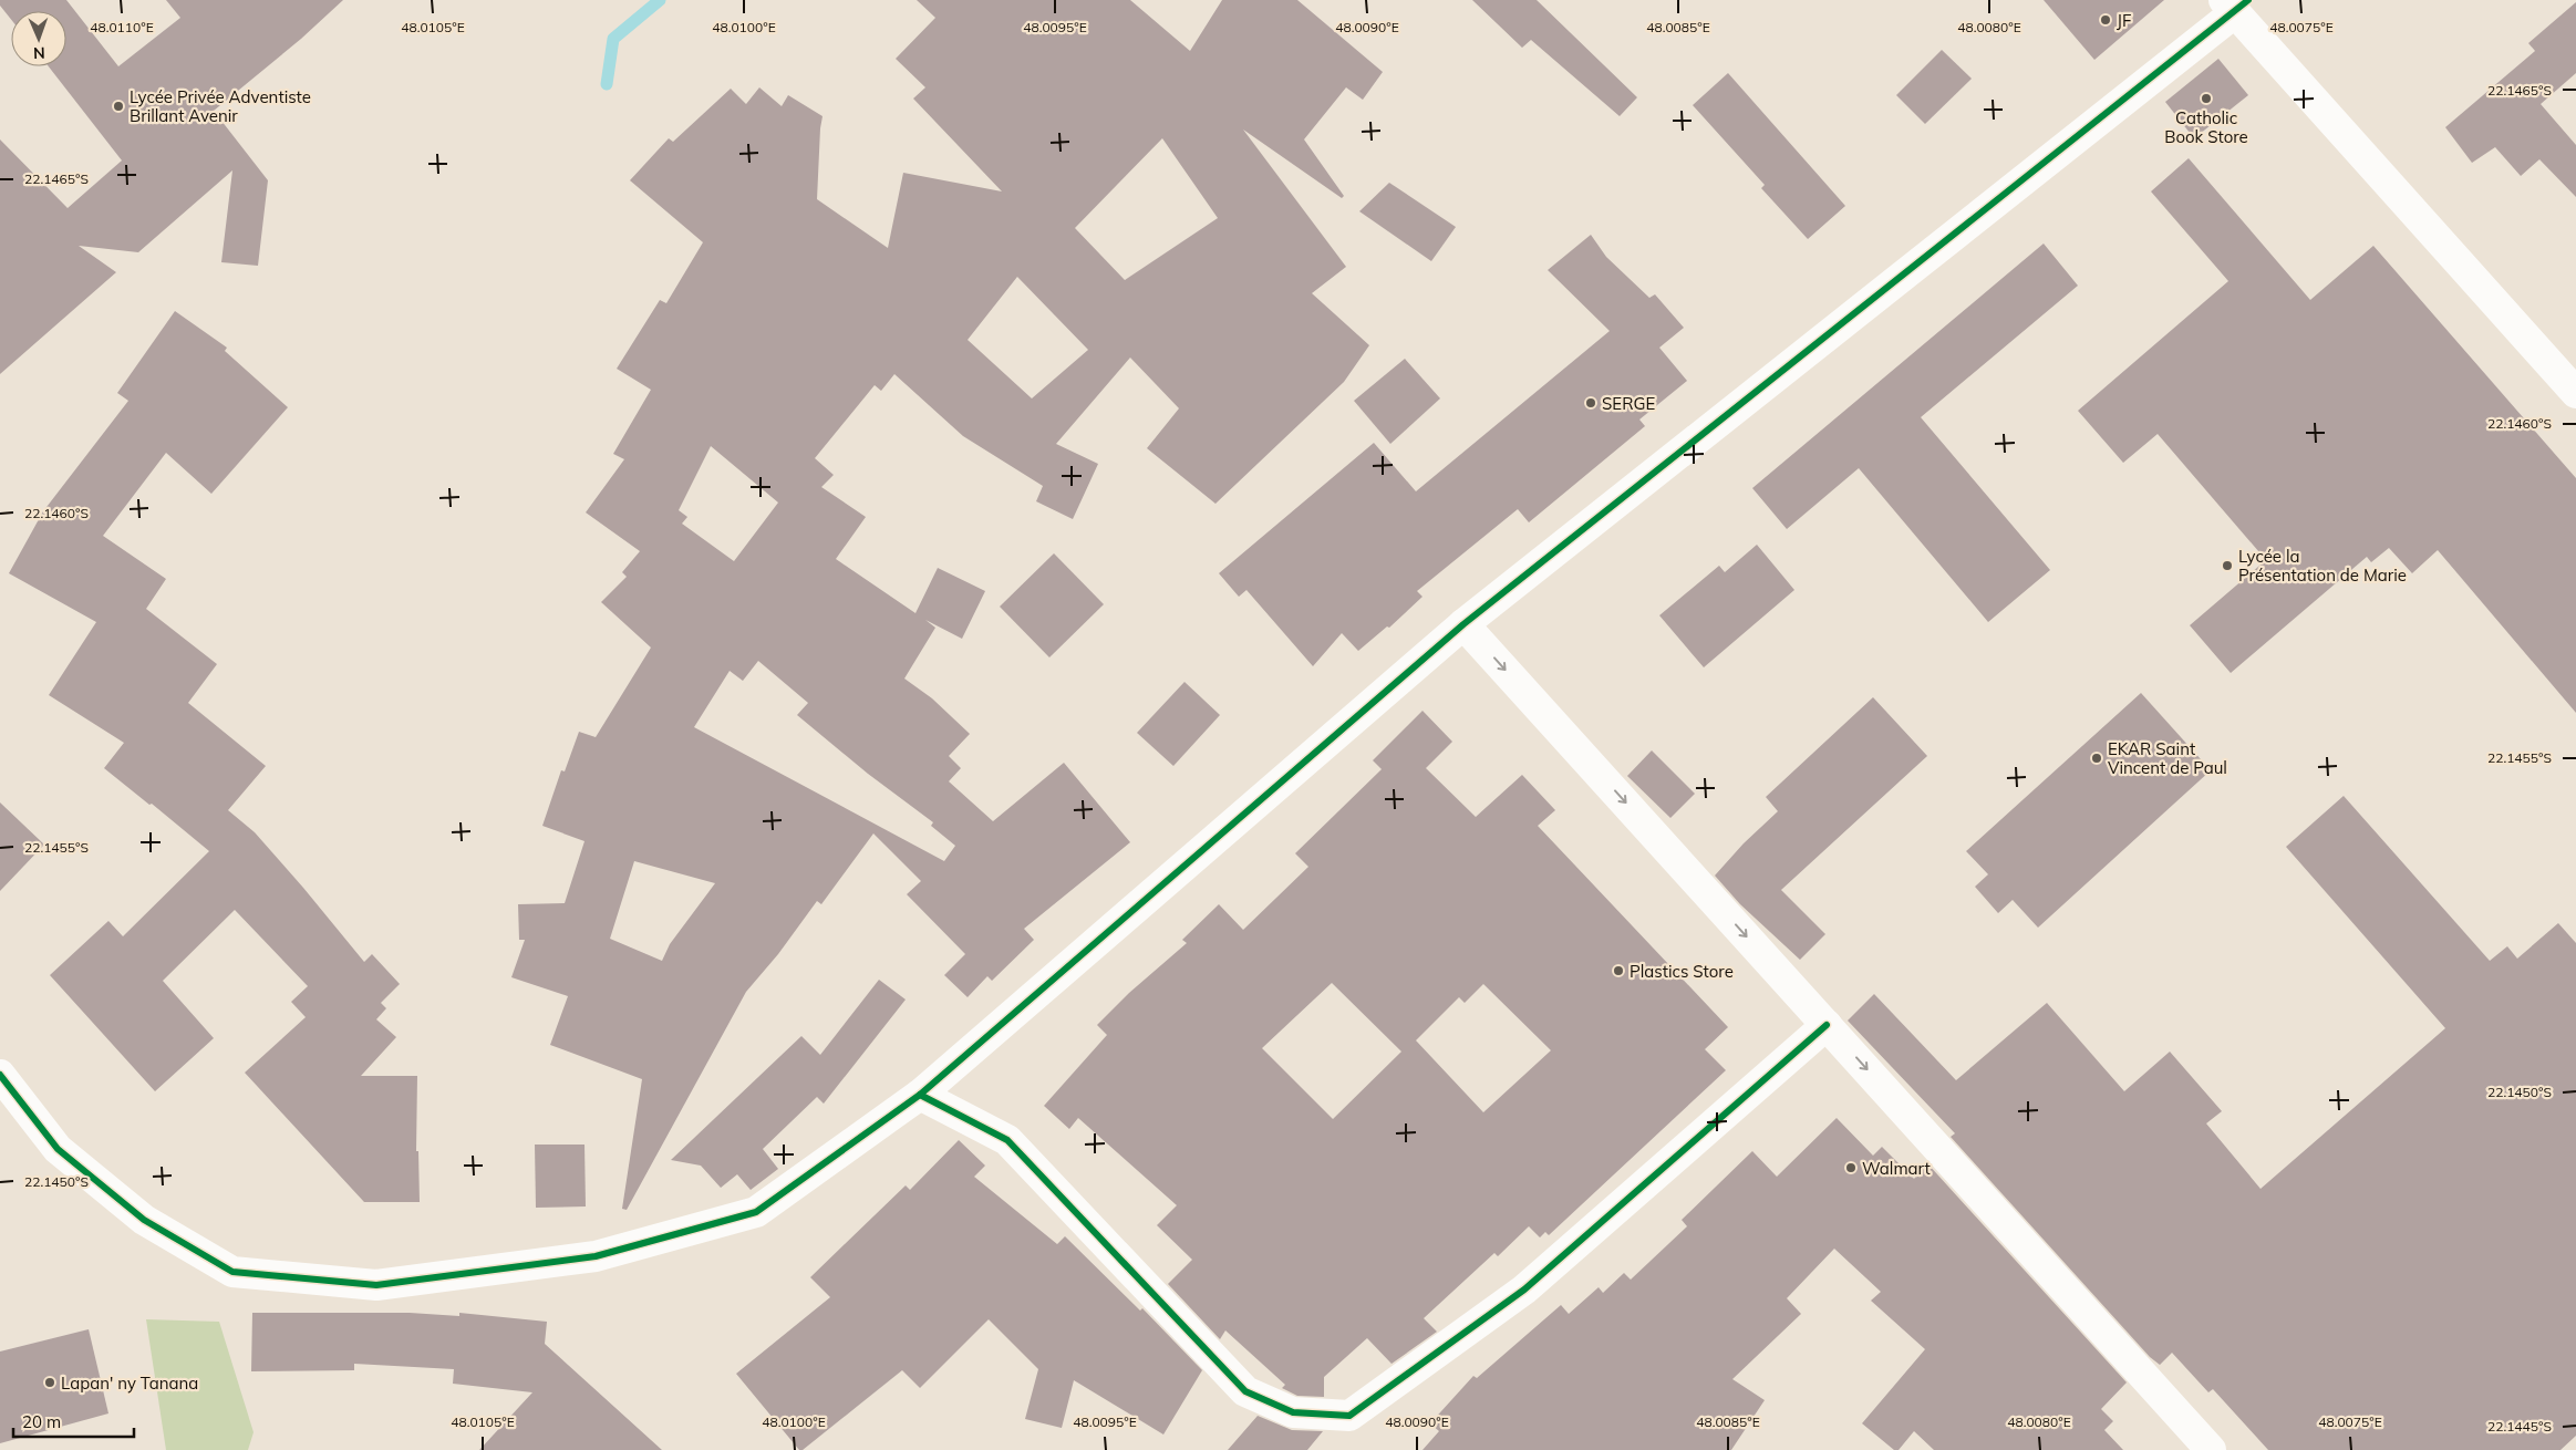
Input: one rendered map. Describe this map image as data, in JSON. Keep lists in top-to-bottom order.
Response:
{
  "places": [
    "JF",
    "Catholic Book Store",
    "Lycée Privée Adventiste Brillant Avenir",
    "SERGE",
    "Lycée la Présentation de Marie",
    "EKAR Saint Vincent de Paul",
    "Plastics Store",
    "Walmart",
    "Lapan' ny Tanana"
  ],
  "scale_bar": "20 m",
  "north": "bottom",
  "coordinates": [
    "48.0110°E",
    "48.0105°E",
    "48.0100°E",
    "48.0095°E",
    "48.0090°E",
    "48.0085°E",
    "48.0080°E",
    "48.0075°E",
    "22.1465°S",
    "22.1460°S",
    "22.1455°S",
    "22.1450°S",
    "22.1445°S"
  ]
}
